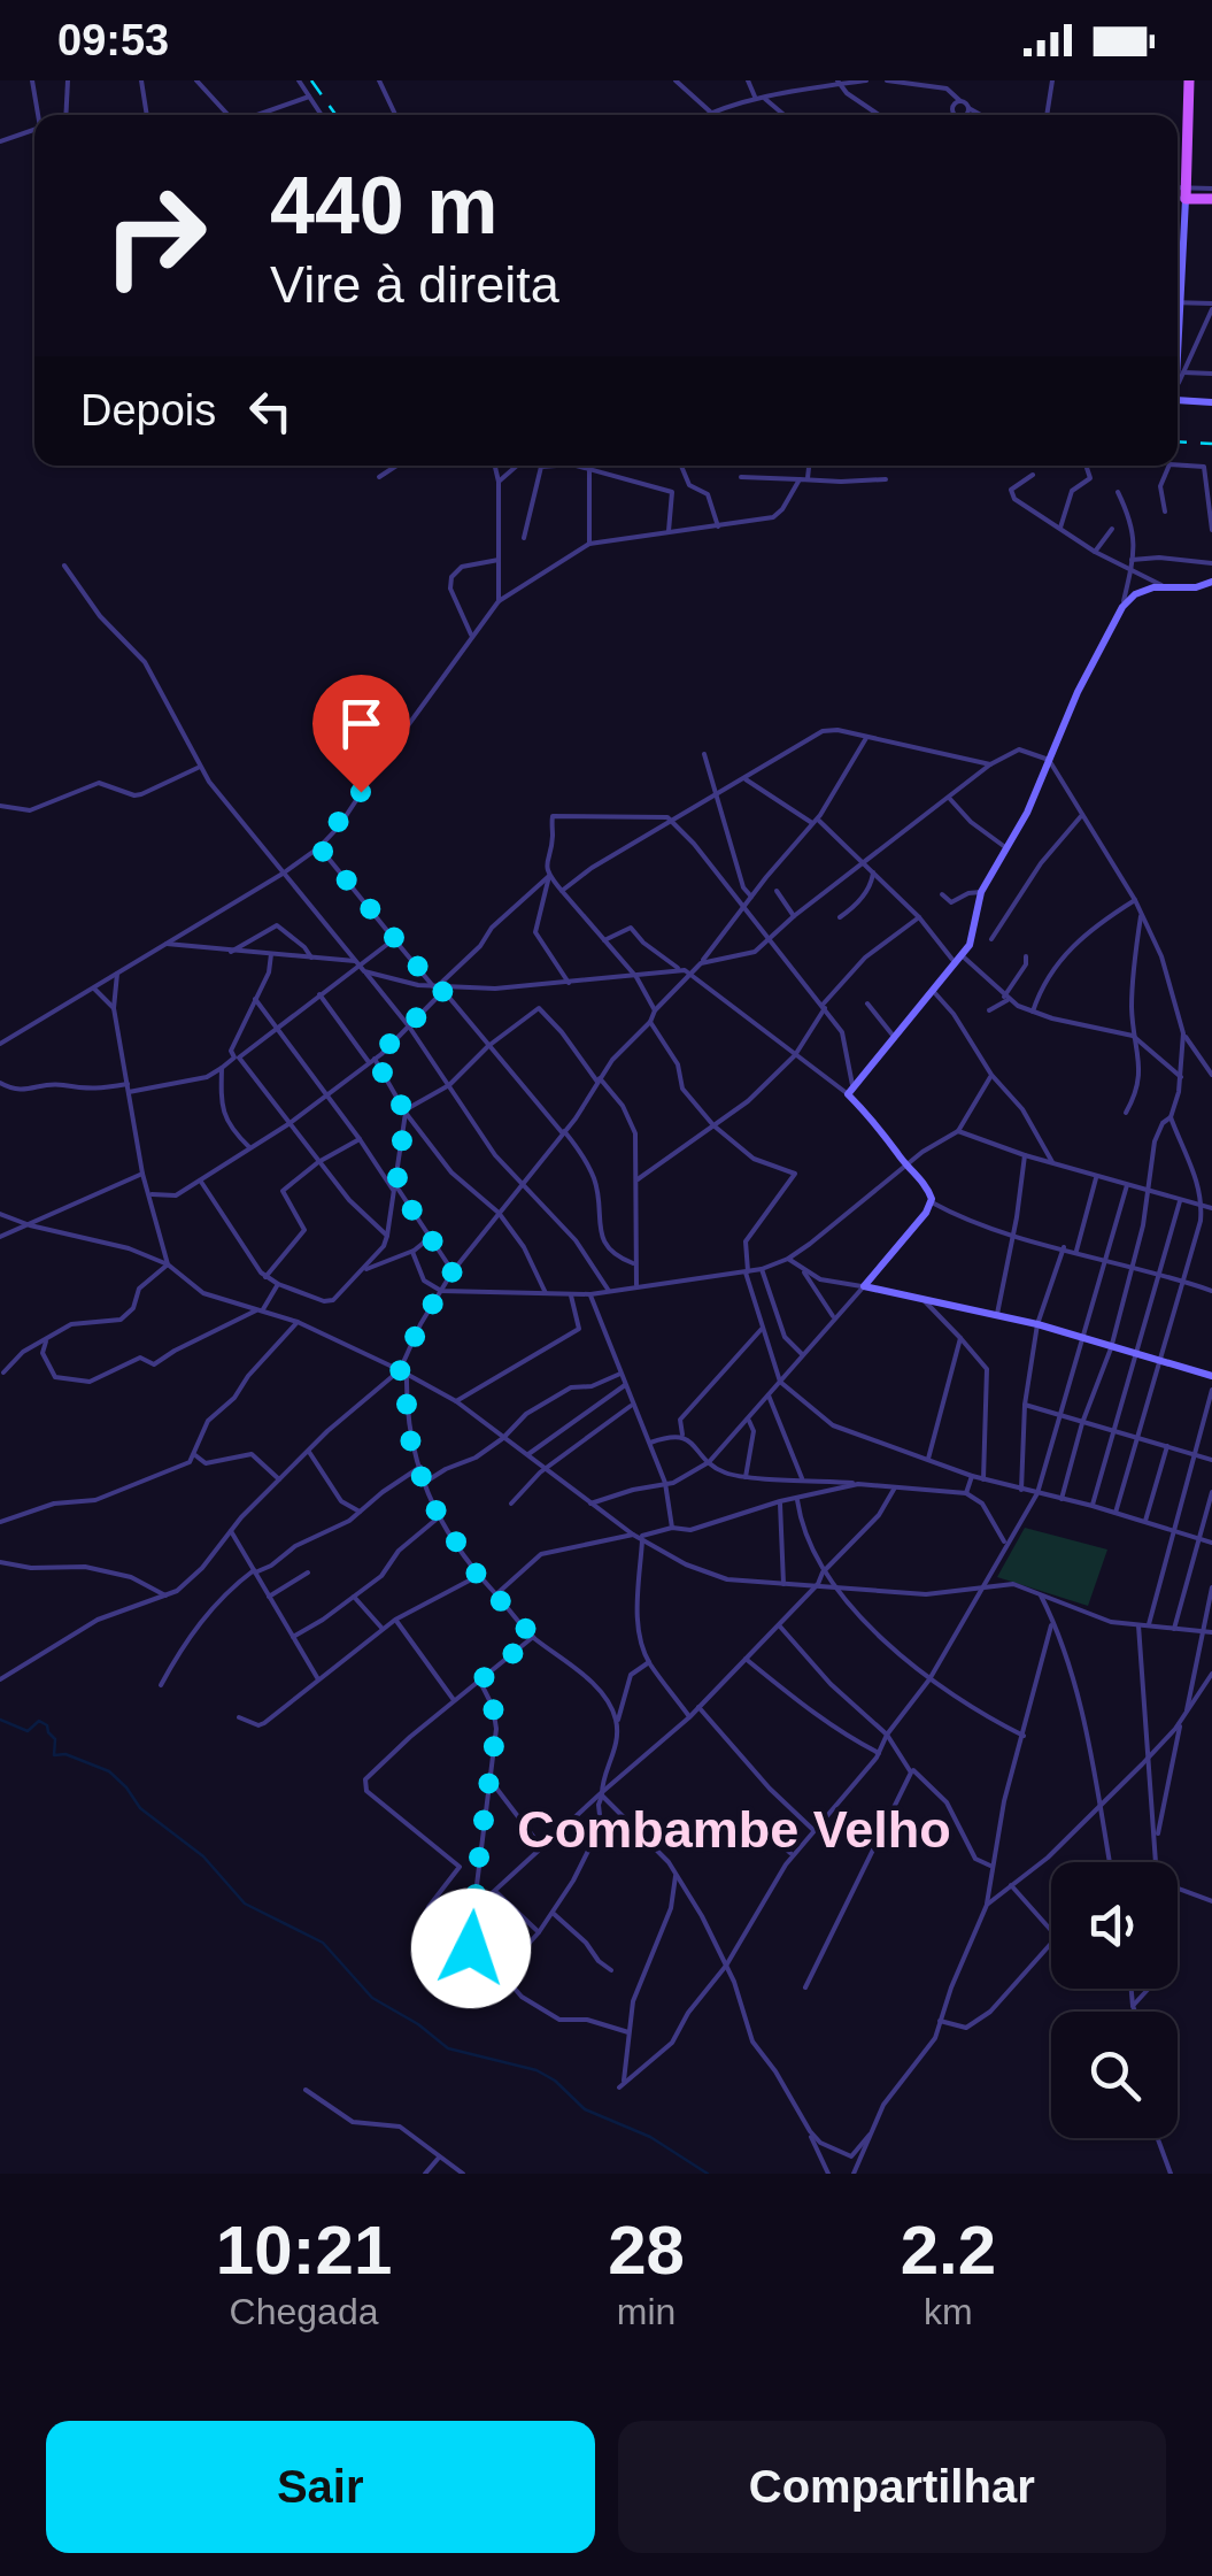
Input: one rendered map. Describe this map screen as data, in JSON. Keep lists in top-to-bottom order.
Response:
{
  "districts": ["Combambe Velho"],
  "page": {
    "status": "09:53",
    "turn": ["440 m", "Vire à direita"],
    "then": "Depois",
    "eta": [
      "10:21",
      "Chegada",
      "28",
      "min",
      "2.2",
      "km"
    ],
    "buttons": ["Sair", "Compartilhar"]
  }
}
